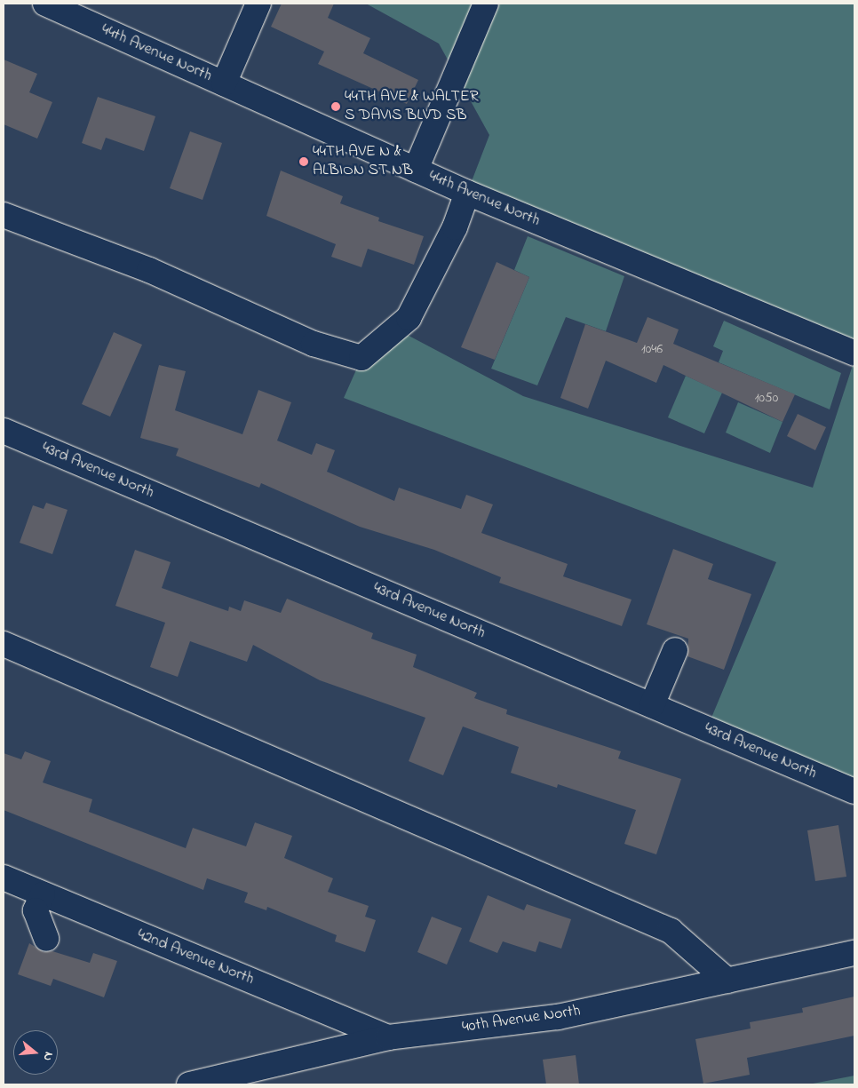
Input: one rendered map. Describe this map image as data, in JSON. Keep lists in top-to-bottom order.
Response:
{
  "streets": {
    "street": [
      "44th Avenue North",
      "43rd Avenue North",
      "42nd Avenue North",
      "40th Avenue North"
    ]
  },
  "crossings": [
    ["42nd Avenue North", "40th Avenue North"]
  ],
  "places": ["44TH AVE & WALTER S DAVIS BLVD SB", "44TH AVE N & ALBION ST NB"],
  "house_numbers": ["1046", "1050"],
  "north": "right"
}
